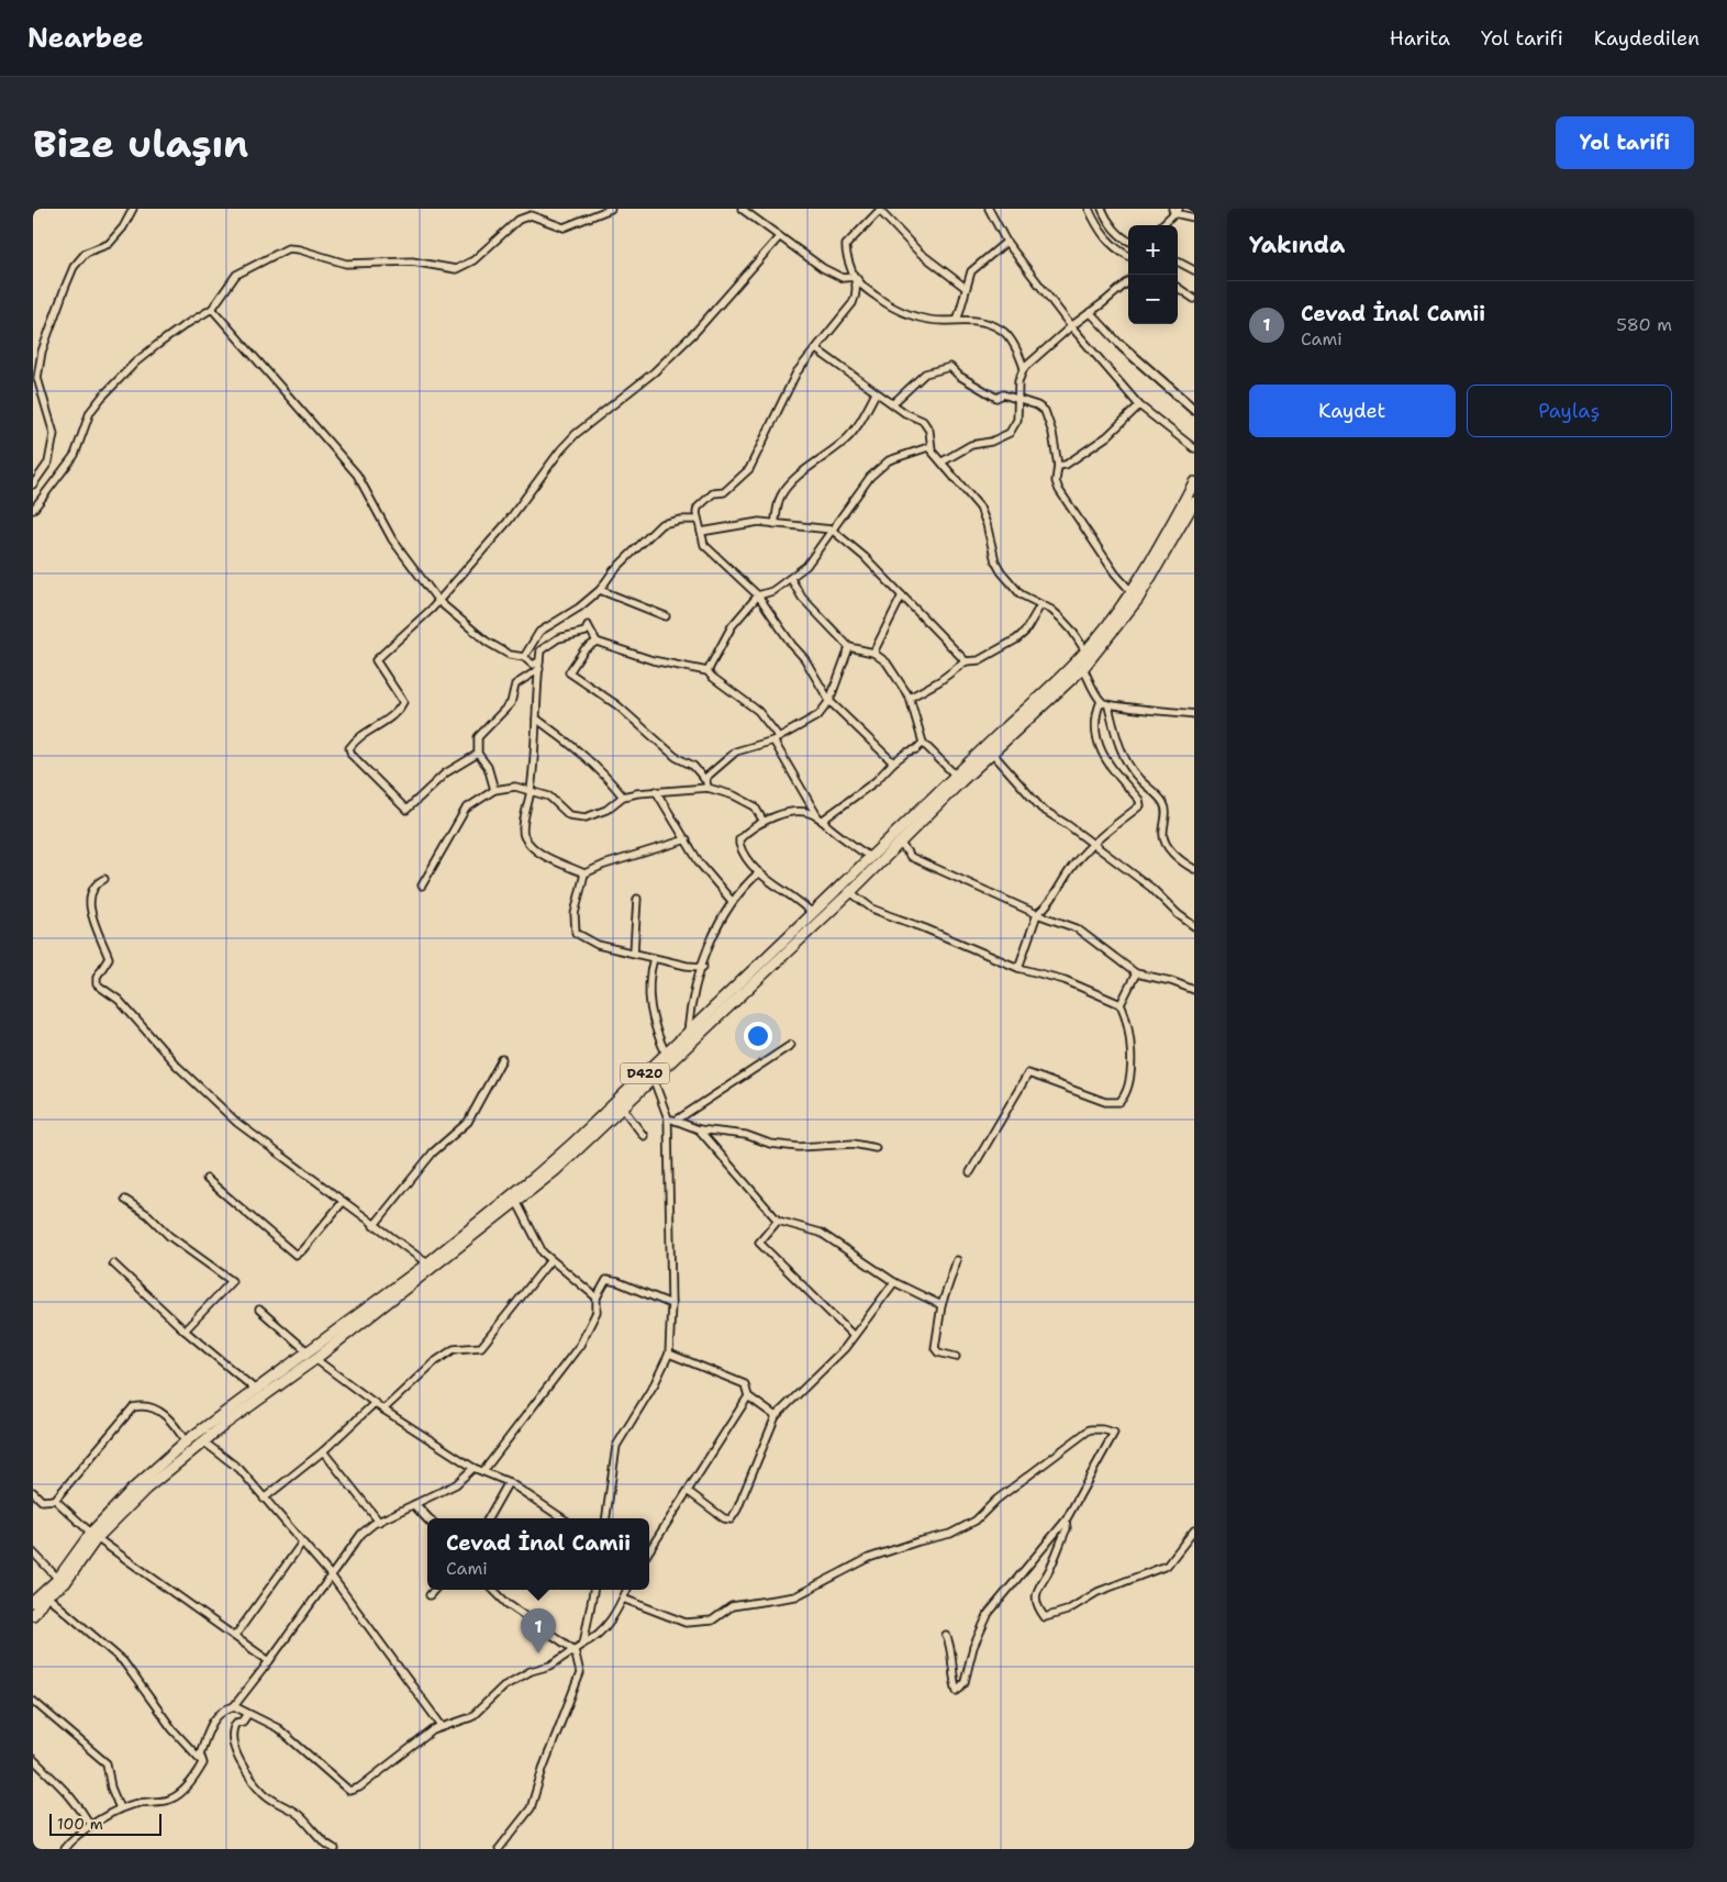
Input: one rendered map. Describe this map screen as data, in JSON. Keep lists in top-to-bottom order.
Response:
{
  "streets": {
    "highway": ["D420"]
  },
  "scale_bar": "100 m",
  "page": {
    "header": "Nearbee",
    "nav": ["Harita", "Yol tarifi", "Kaydedilen"],
    "buttons": [
      "Yol tarifi",
      ["Kaydet", "Paylaş"]
    ],
    "title": "Bize ulaşın",
    "heading": "Yakında",
    "map_buttons": ["+", "−"],
    "list": [
      {
        "mark": "1",
        "name": "Cevad İnal Camii",
        "note": "Cami",
        "value": "580 m"
      }
    ],
    "popup": ["Cevad İnal Camii", "Cami"],
    "pins": "1",
    "scale": "100 m"
  }
}
